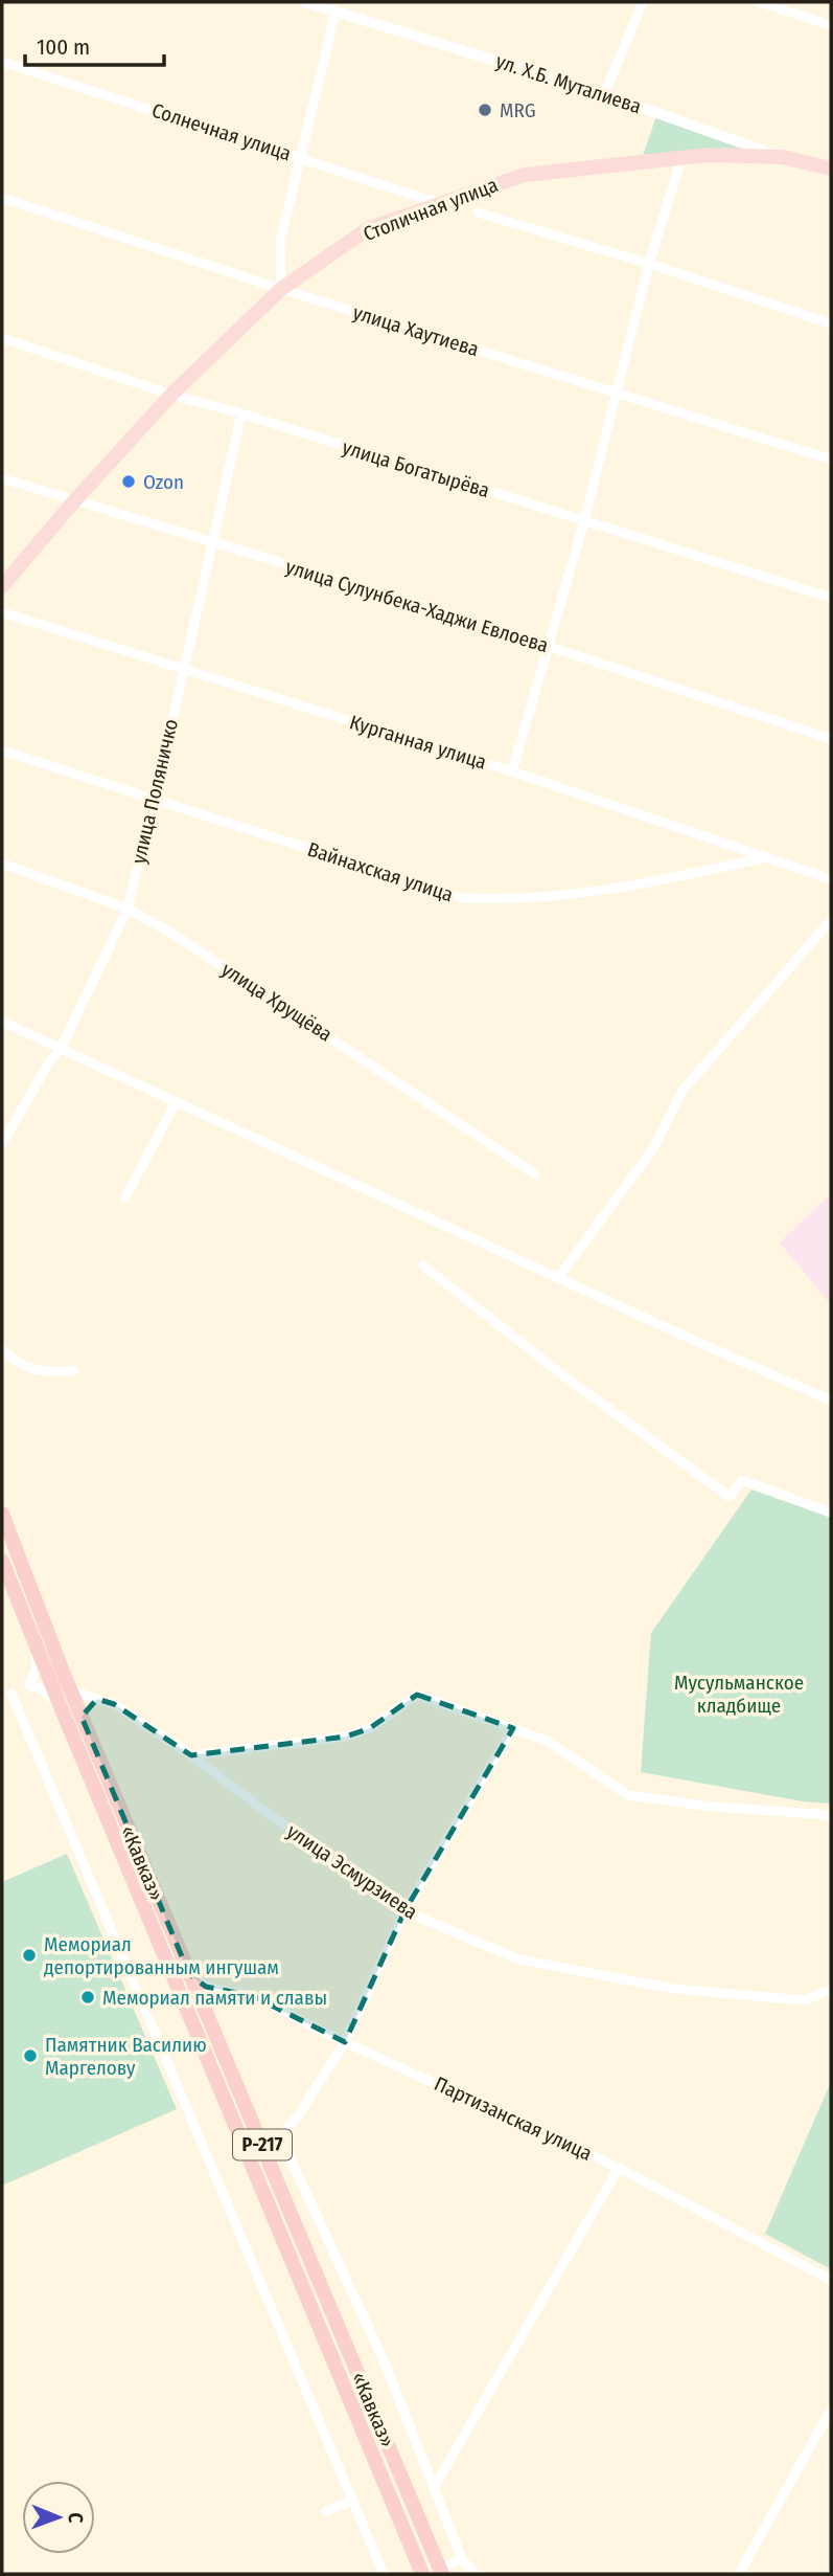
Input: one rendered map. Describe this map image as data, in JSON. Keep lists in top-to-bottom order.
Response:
{
  "streets": {
    "highway": ["«Кавказ»", "Р-217"],
    "main road": ["ул. Х.Б. Муталиева", "Столичная улица"],
    "street": [
      "Солнечная улица",
      "улица Хаутиева",
      "улица Богатырёва",
      "улица Сулунбека-Хаджи Евлоева",
      "Курганная улица",
      "улица Поляничко",
      "Вайнахская улица",
      "улица Хрущёва",
      "улица Эсмурзиева",
      "Партизанская улица"
    ]
  },
  "crossings": [
    ["ул. Х.Б. Муталиева", "Столичная улица"],
    ["Солнечная улица", "Столичная улица"],
    ["Столичная улица", "улица Хаутиева"],
    ["Столичная улица", "улица Богатырёва"],
    ["Столичная улица", "улица Сулунбека-Хаджи Евлоева"],
    ["улица Богатырёва", "улица Поляничко"],
    ["улица Сулунбека-Хаджи Евлоева", "улица Поляничко"],
    ["Курганная улица", "улица Поляничко"],
    ["Курганная улица", "Вайнахская улица"],
    ["улица Поляничко", "Вайнахская улица"],
    ["улица Поляничко", "улица Хрущёва"],
    ["«Кавказ»", "улица Эсмурзиева"],
    ["«Кавказ»", "Партизанская улица"]
  ],
  "parks": ["Мусульманское кладбище"],
  "places": [
    "MRG",
    "Ozon",
    "Мемориал депортированным ингушам",
    "Мемориал памяти и славы",
    "Памятник Василию Маргелову"
  ],
  "scale_bar": "100 m",
  "north": "right"
}
